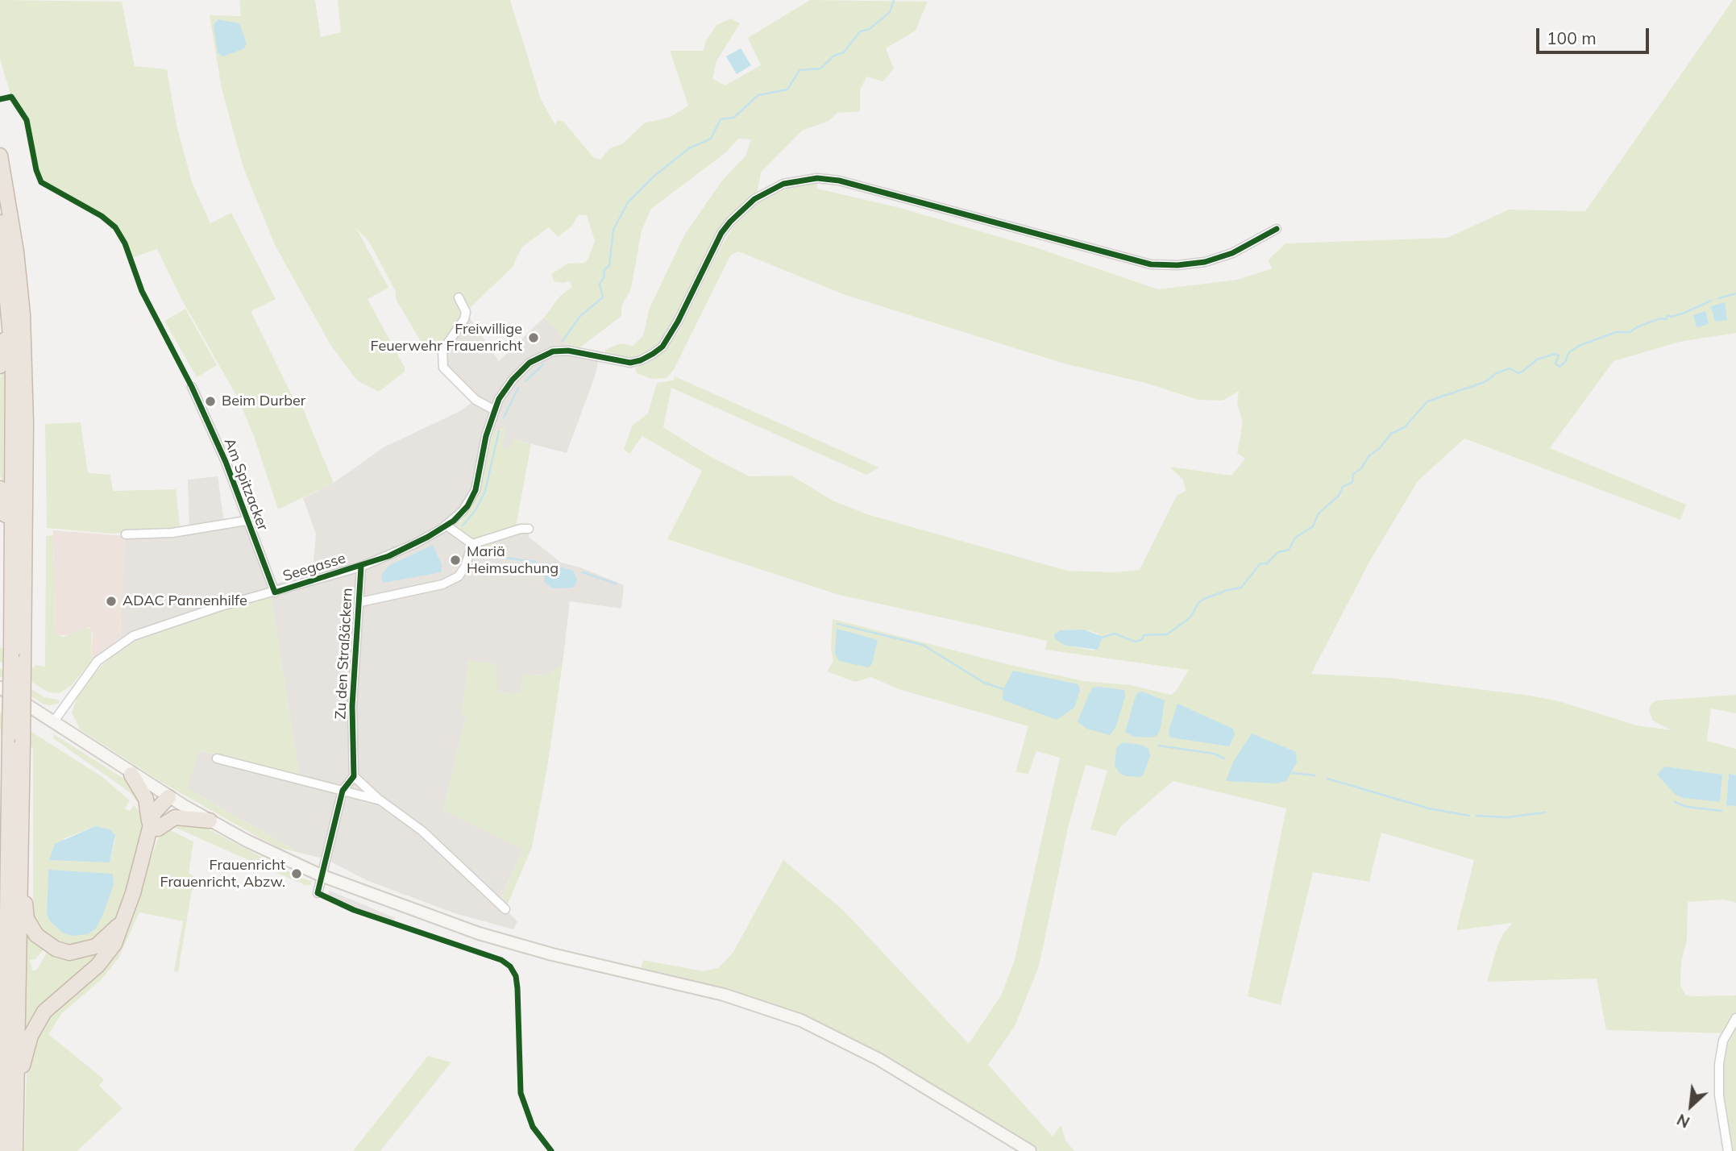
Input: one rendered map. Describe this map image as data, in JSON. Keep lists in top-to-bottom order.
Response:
{
  "streets": {
    "street": ["Am Spitzacker", "Seegasse", "Zu den Straßäckern"]
  },
  "crossings": [
    ["Am Spitzacker", "Seegasse"],
    ["Seegasse", "Zu den Straßäckern"]
  ],
  "places": [
    "Freiwillige Feuerwehr Frauenricht",
    "Beim Durber",
    "Mariä Heimsuchung",
    "ADAC Pannenhilfe",
    "Frauenricht Frauenricht, Abzw."
  ],
  "scale_bar": "100 m",
  "north": "bottom left"
}
